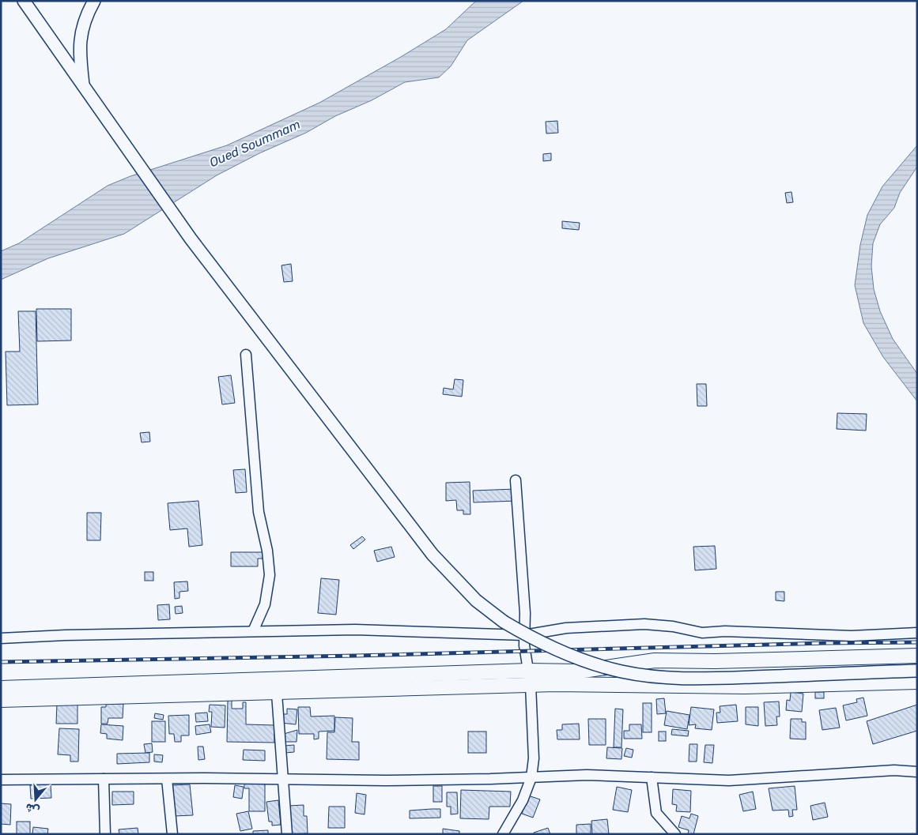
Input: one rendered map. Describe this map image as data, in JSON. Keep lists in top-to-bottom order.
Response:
{
  "water": ["Oued Soummam"],
  "north": "bottom"
}
